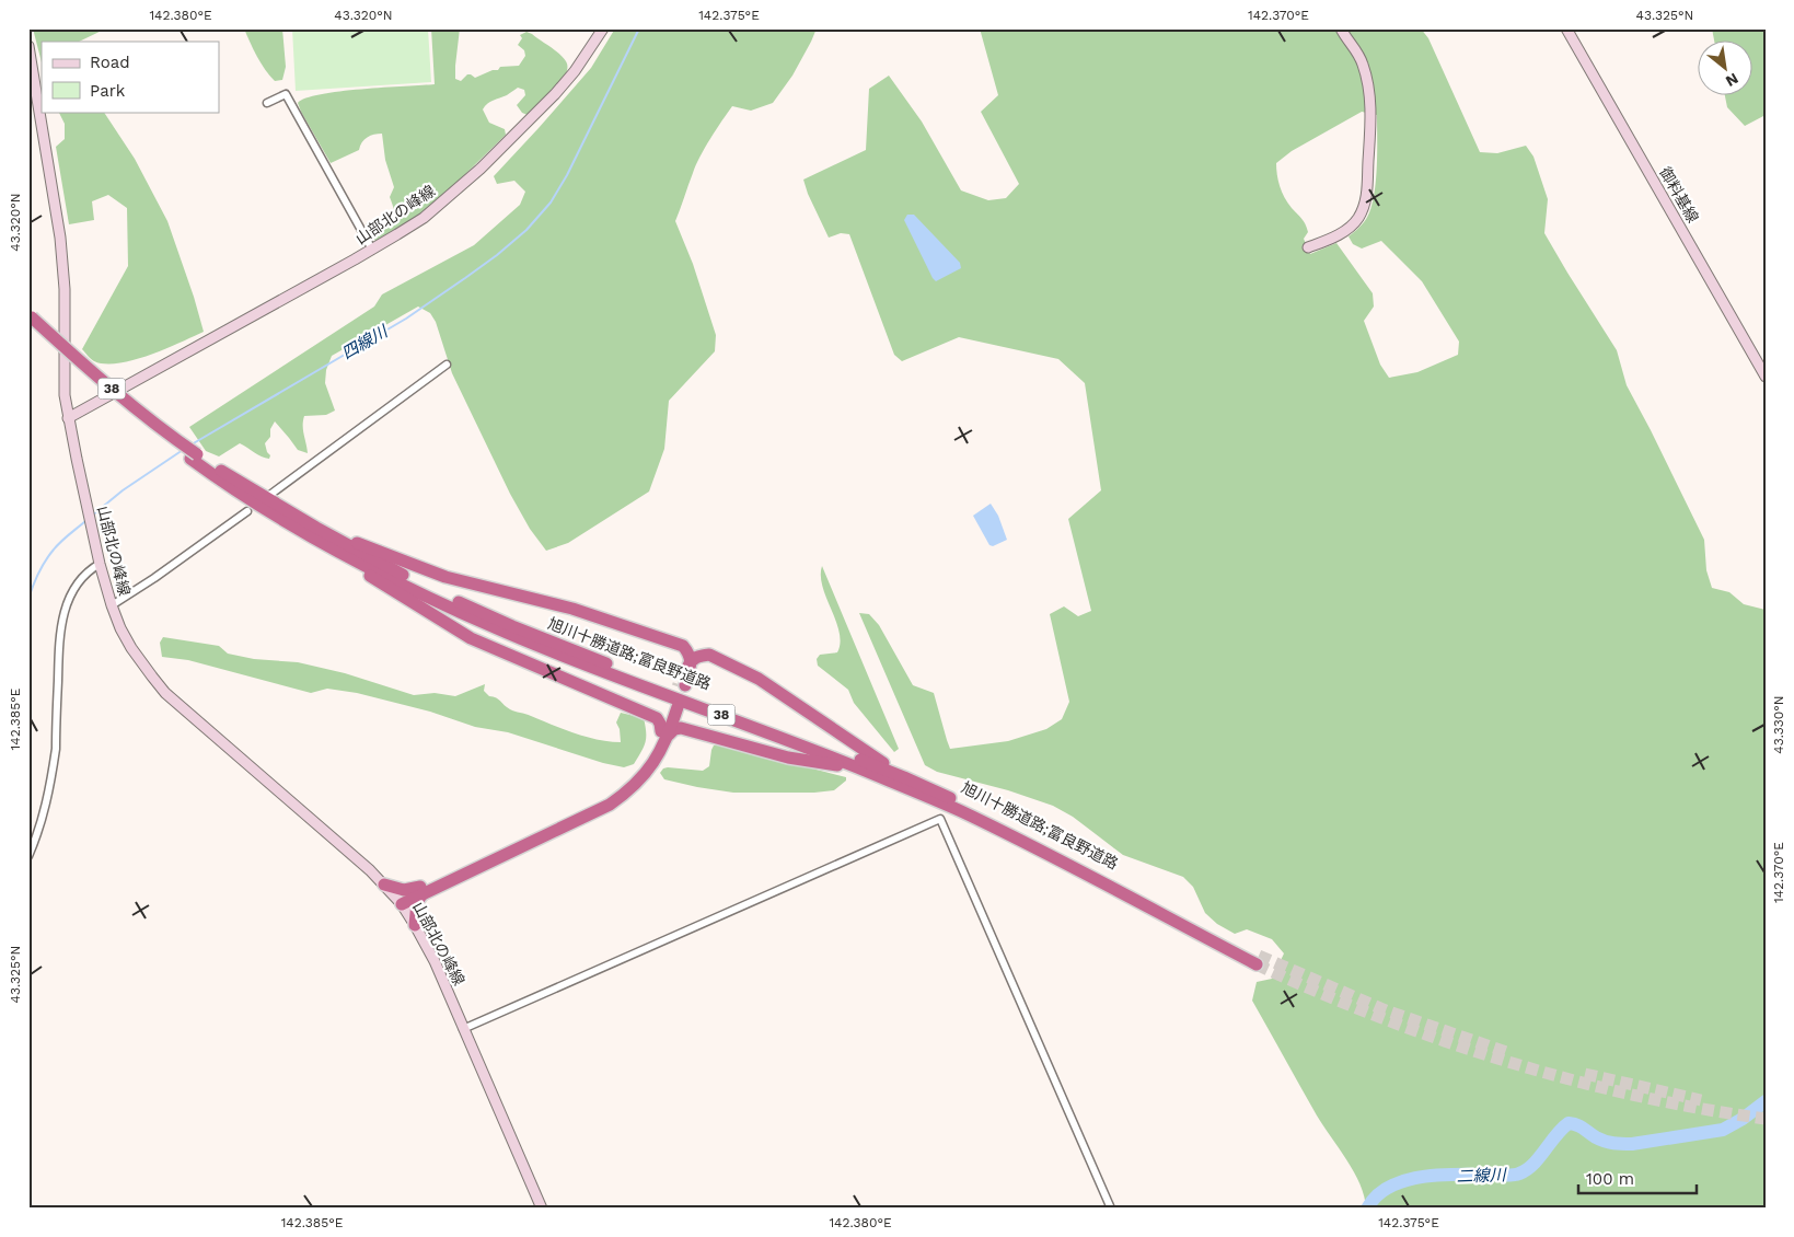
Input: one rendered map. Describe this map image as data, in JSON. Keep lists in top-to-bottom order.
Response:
{
  "streets": {
    "highway": ["38", "旭川十勝道路;富良野道路"],
    "main road": ["御料基線", "山部北の峰線"]
  },
  "crossings": [
    ["38", "旭川十勝道路;富良野道路"]
  ],
  "water": ["四線川", "二線川"],
  "legend": ["Road", "Park"],
  "scale_bar": "100 m",
  "north": "bottom right",
  "coordinates": [
    "142.380°E",
    "43.320°N",
    "142.375°E",
    "142.370°E",
    "43.325°N",
    "142.385°E",
    "43.330°N"
  ]
}
